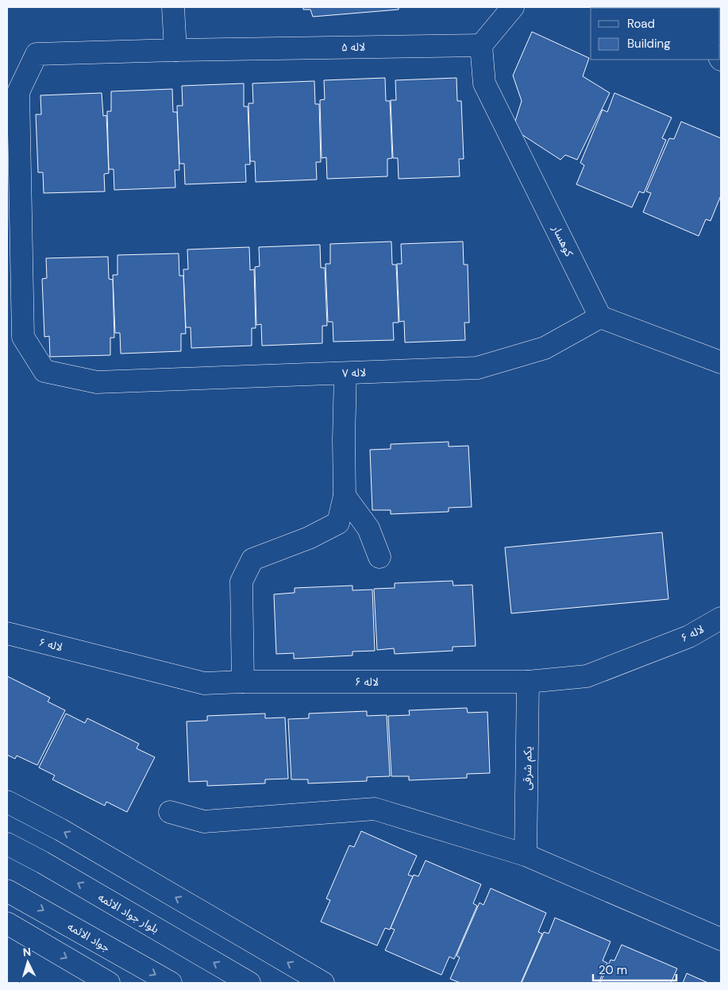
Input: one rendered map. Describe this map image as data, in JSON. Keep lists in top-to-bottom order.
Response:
{
  "streets": {
    "street": [
      "لاله ۵",
      "کوهسار",
      "لاله ۷",
      "لاله ۶",
      "یکم شرقی",
      "بلوار جواد الائمه",
      "جواد الائمه"
    ]
  },
  "crossings": [
    ["لاله ۵", "کوهسار"],
    ["لاله ۵", "لاله ۷"],
    ["کوهسار", "لاله ۷"],
    ["لاله ۶", "یکم شرقی"]
  ],
  "legend": ["Road", "Building"],
  "scale_bar": "20 m",
  "north": "top"
}
